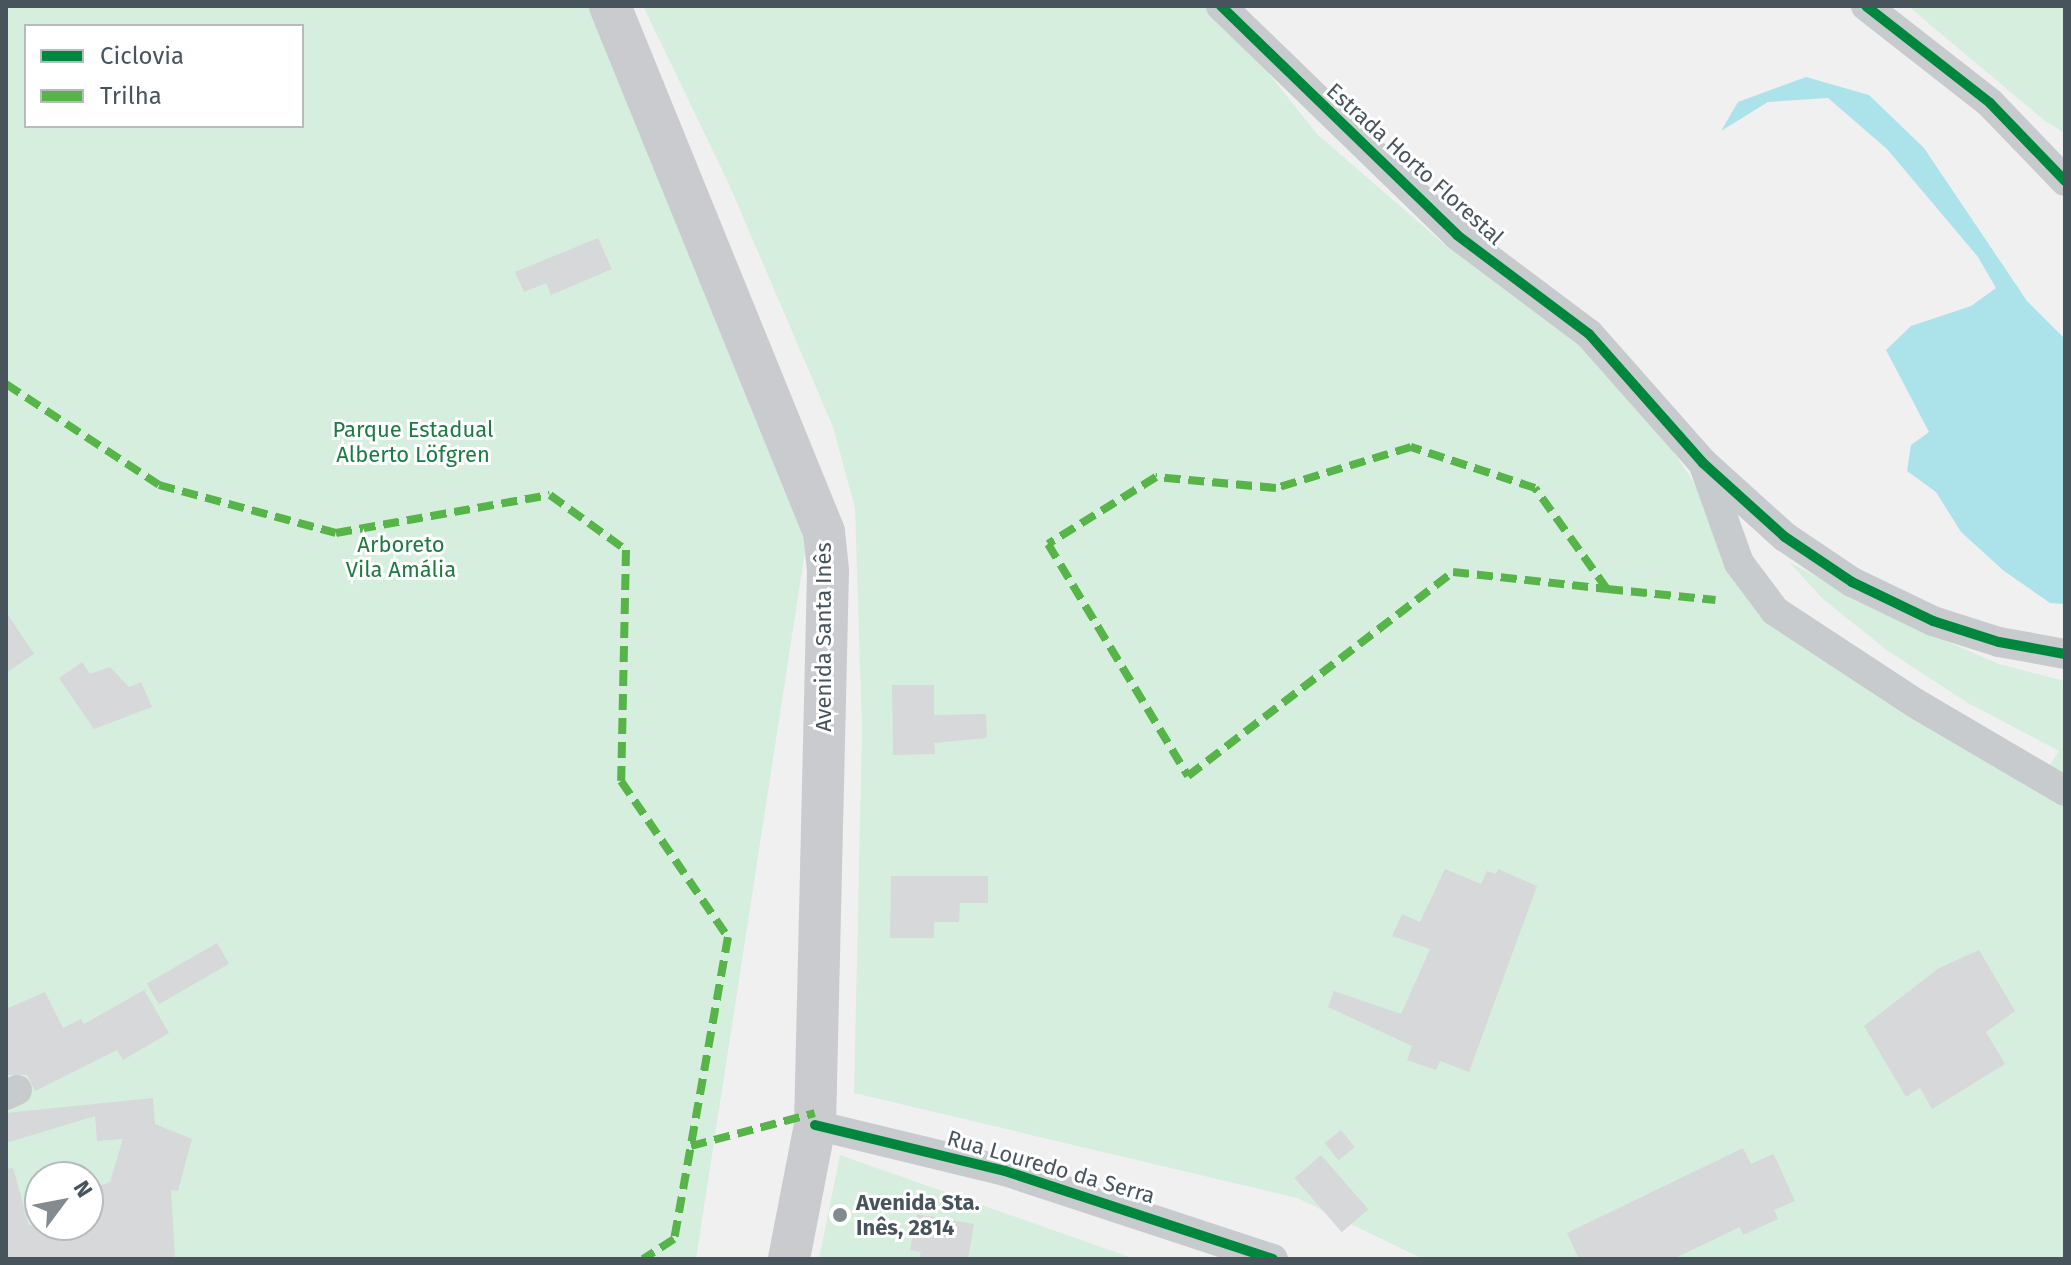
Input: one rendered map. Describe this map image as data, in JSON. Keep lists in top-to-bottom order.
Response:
{
  "streets": {
    "main road": ["Avenida Santa Inês"],
    "street": ["Estrada Horto Florestal", "Rua Louredo da Serra"]
  },
  "crossings": [
    ["Avenida Santa Inês", "Rua Louredo da Serra"]
  ],
  "parks": ["Parque Estadual Alberto Löfgren", "Arboreto Vila Amália"],
  "places": ["Avenida Sta. Inês, 2814"],
  "legend": ["Ciclovia", "Trilha"],
  "north": "top right"
}
